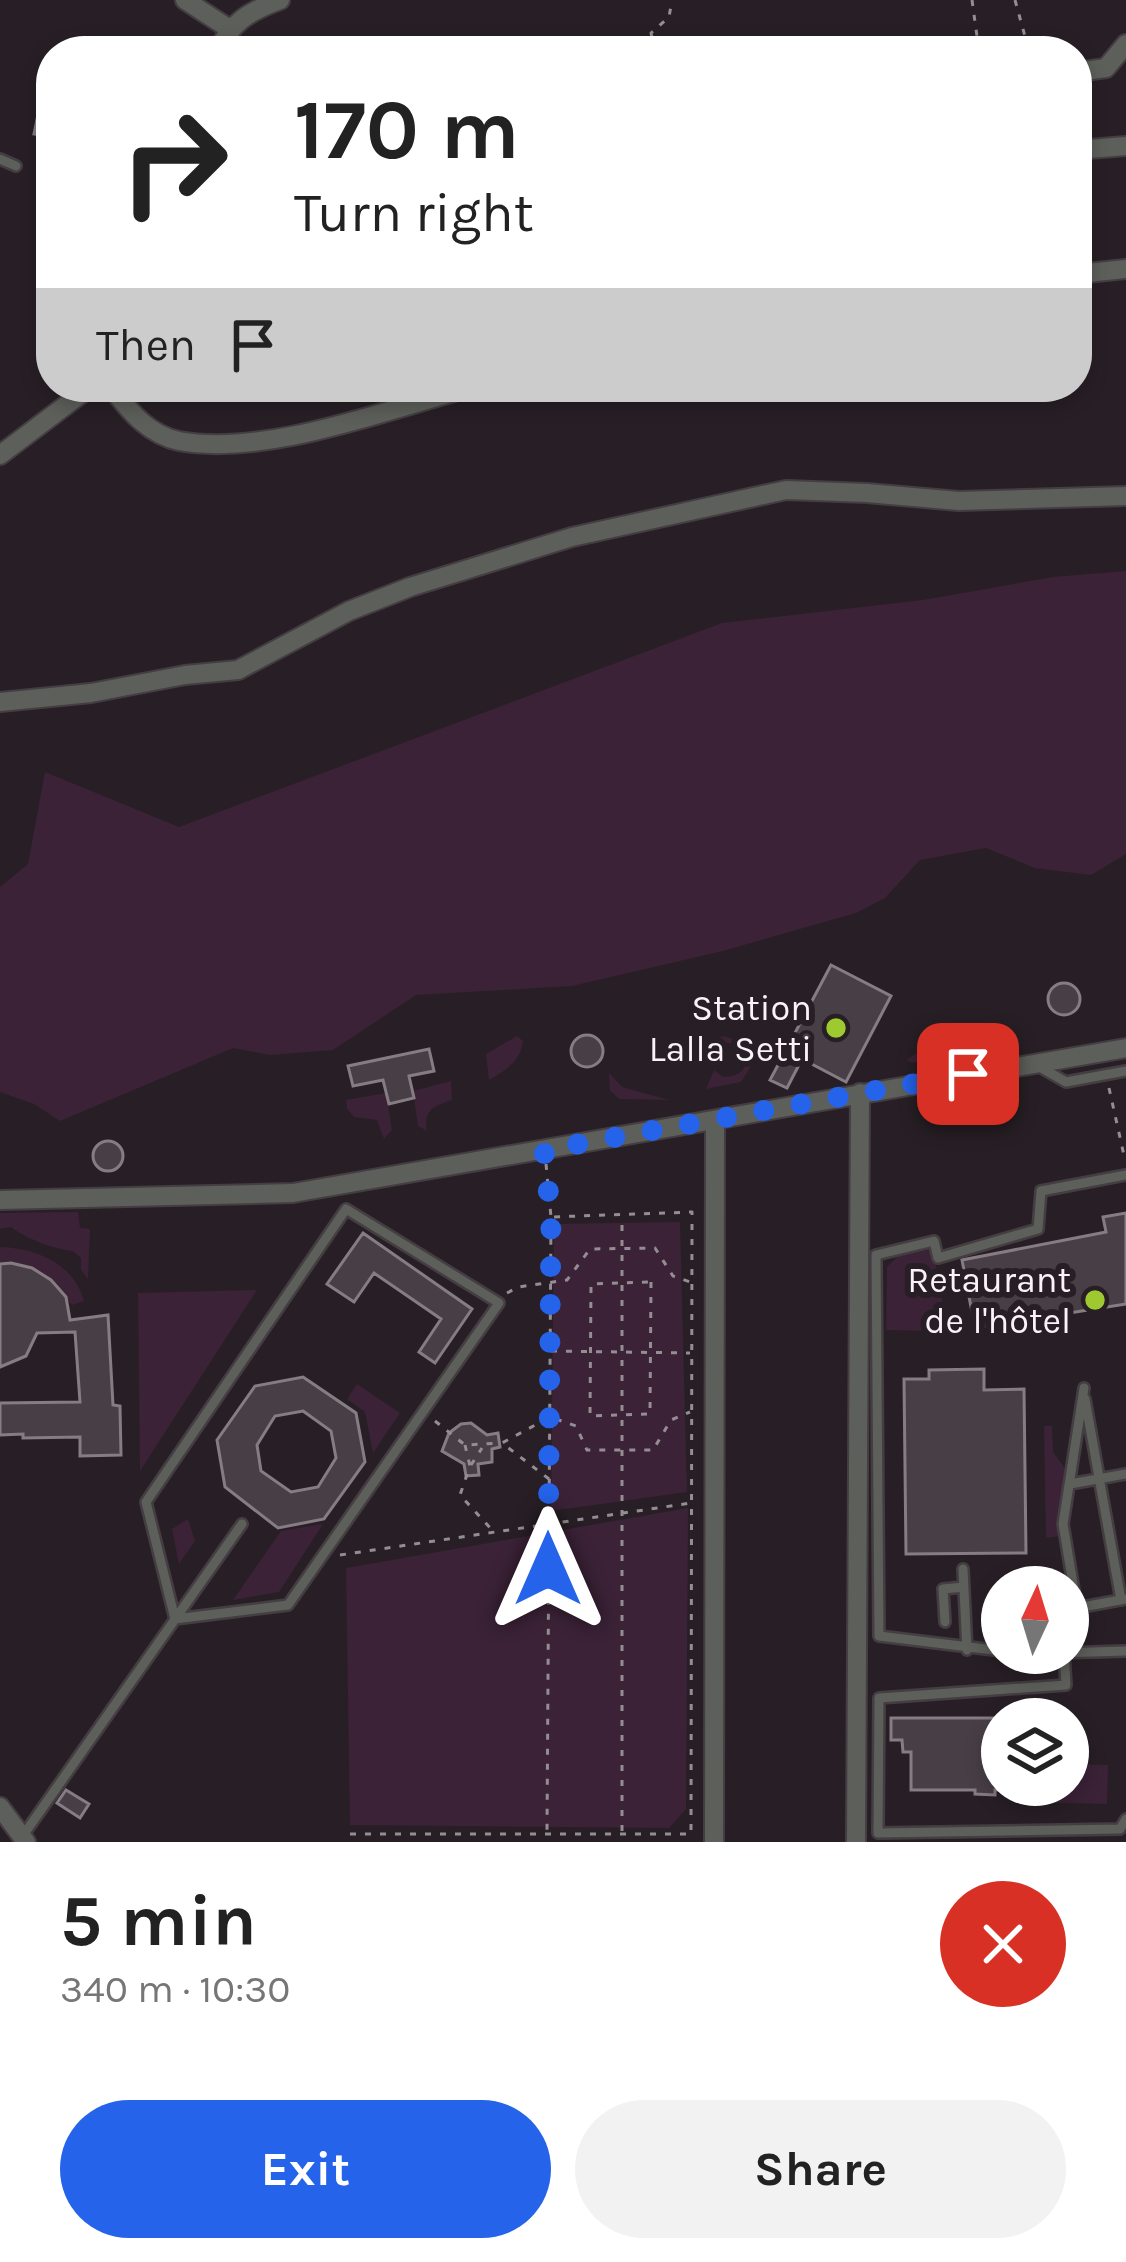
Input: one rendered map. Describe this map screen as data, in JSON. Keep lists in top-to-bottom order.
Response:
{
  "places": ["Station Lalla Setti", "Retaurant de l'hôtel"],
  "north": "top",
  "page": {
    "turn": ["170 m", "Turn right"],
    "then": "Then",
    "heading": ["5 min", "340 m · 10:30"],
    "buttons": ["Exit", "Share"]
  }
}
